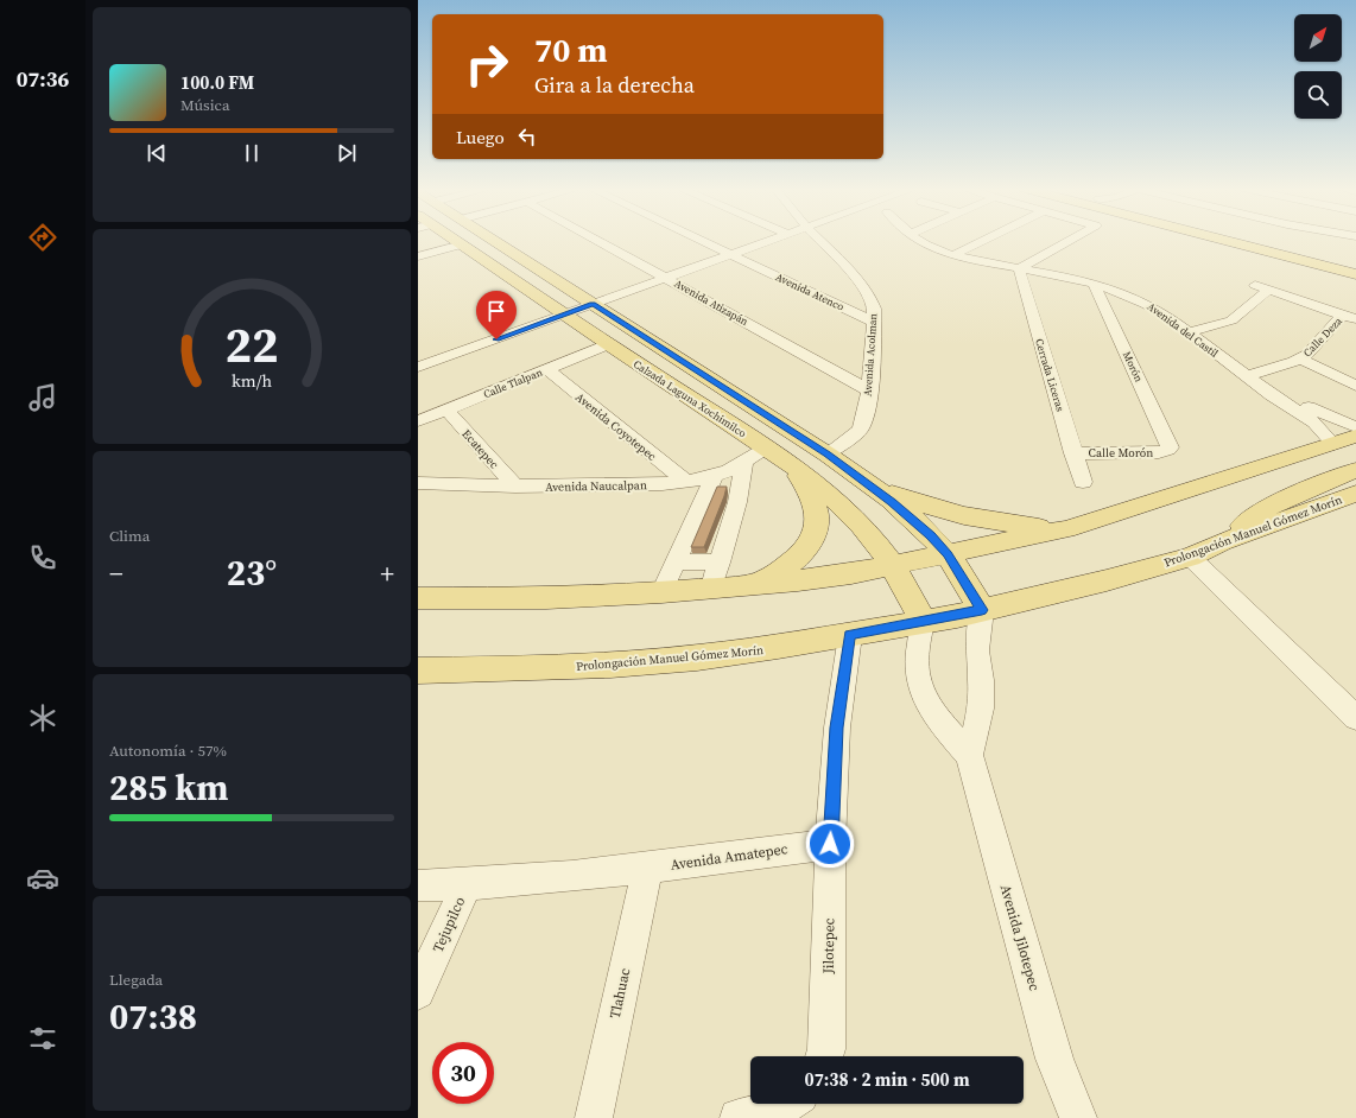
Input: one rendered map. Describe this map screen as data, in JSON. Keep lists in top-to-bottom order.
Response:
{
  "streets": {
    "main road": ["Calzada Laguna Xochimilco", "Prolongación Manuel Gómez Morín"],
    "street": [
      "Avenida Atenco",
      "Avenida Atizapán",
      "Avenida del Castil",
      "Calle Deza",
      "Avenida Acolman",
      "Morón",
      "Cerrada Liceras",
      "Calle Tlalpan",
      "Avenida Coyotepec",
      "Ecatepec",
      "Calle Morón",
      "Avenida Naucalpan",
      "Avenida Amatepec",
      "Tejupilco",
      "Avenida Jilotepec",
      "Jilotepec",
      "Tlahuac"
    ]
  },
  "crossings": [
    ["Avenida Atenco", "Avenida Acolman"],
    ["Avenida Atizapán", "Avenida Acolman"],
    ["Avenida del Castil", "Calle Deza"],
    ["Avenida del Castil", "Morón"],
    ["Avenida del Castil", "Cerrada Liceras"],
    ["Morón", "Calle Morón"],
    ["Cerrada Liceras", "Calle Morón"],
    ["Calle Tlalpan", "Calzada Laguna Xochimilco"],
    ["Calle Tlalpan", "Avenida Coyotepec"],
    ["Calle Tlalpan", "Ecatepec"],
    ["Calzada Laguna Xochimilco", "Avenida Naucalpan"],
    ["Calzada Laguna Xochimilco", "Prolongación Manuel Gómez Morín"],
    ["Calzada Laguna Xochimilco", "Avenida Jilotepec"],
    ["Avenida Coyotepec", "Avenida Naucalpan"],
    ["Ecatepec", "Avenida Naucalpan"],
    ["Prolongación Manuel Gómez Morín", "Avenida Jilotepec"],
    ["Avenida Amatepec", "Tejupilco"],
    ["Avenida Amatepec", "Jilotepec"],
    ["Avenida Amatepec", "Tlahuac"]
  ],
  "north": "top right",
  "page": {
    "tabs": "07:36",
    "turn": ["70 m", "Gira a la derecha"],
    "song": ["100.0 FM", "Música"],
    "then": "Luego",
    "tile": [
      "Clima",
      ["Autonomía · 57%", "285 km"],
      ["Llegada", "07:38"]
    ],
    "heat": ["−", "23°", "+"],
    "limit": "30",
    "trip": "07:38 · 2 min · 500 m",
    "gauge": ["22", "km/h"]
  }
}
